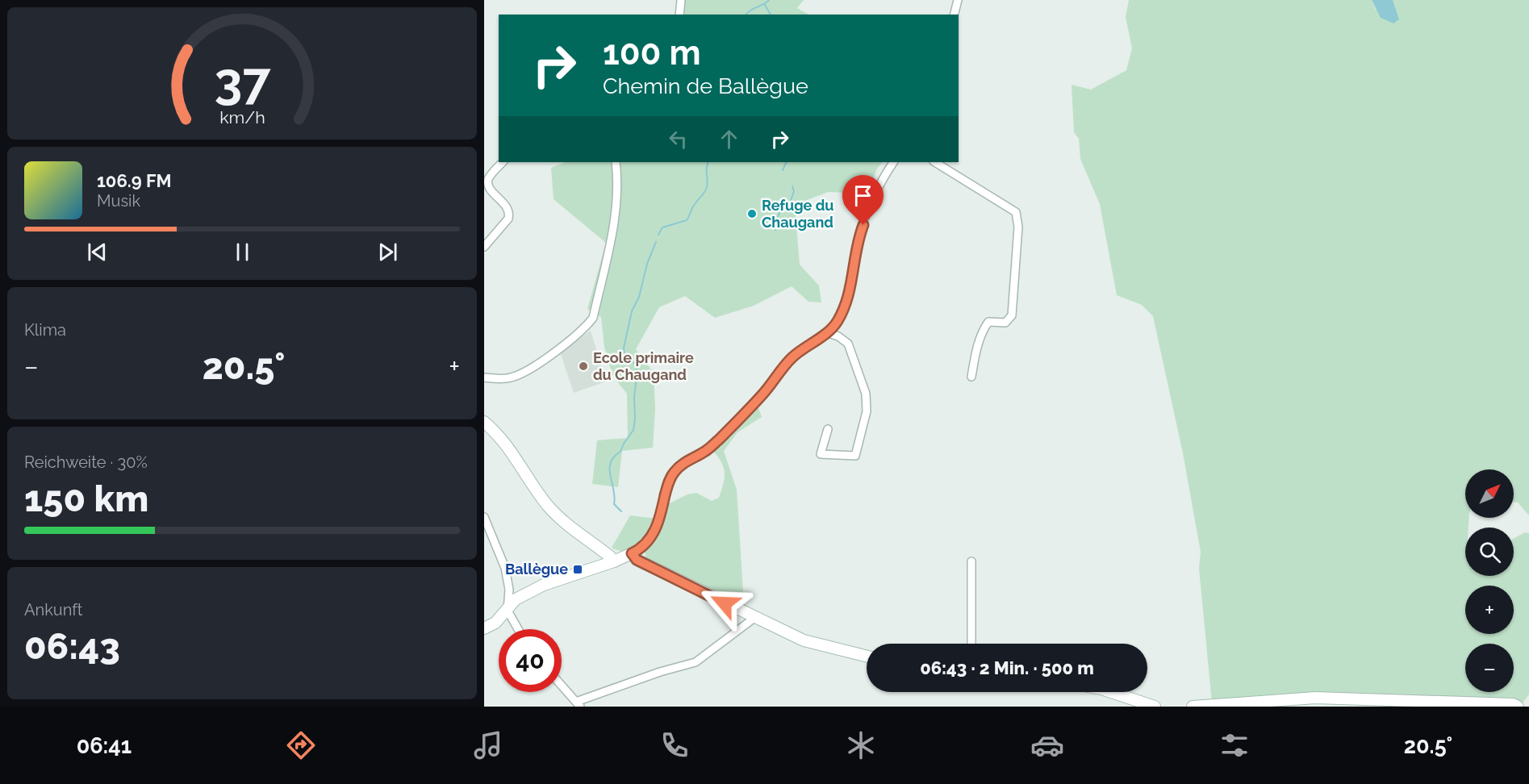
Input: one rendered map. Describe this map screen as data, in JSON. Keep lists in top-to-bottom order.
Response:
{
  "places": {
    "other": ["Refuge du Chaugand", "Ecole primaire du Chaugand"],
    "transit": ["Ballègue"]
  },
  "north": "top right",
  "page": {
    "turn": ["100 m", "Chemin de Ballègue"],
    "song": ["106.9 FM", "Musik"],
    "tile": [
      "Klima",
      ["Reichweite · 30%", "150 km"],
      ["Ankunft", "06:43"]
    ],
    "heat": ["−", "20.5°", "+"],
    "map_buttons": ["+", "−"],
    "limit": "40",
    "trip": "06:43 · 2 Min. · 500 m",
    "tabs": ["06:41", "20.5°"],
    "gauge": ["37", "km/h"]
  }
}
